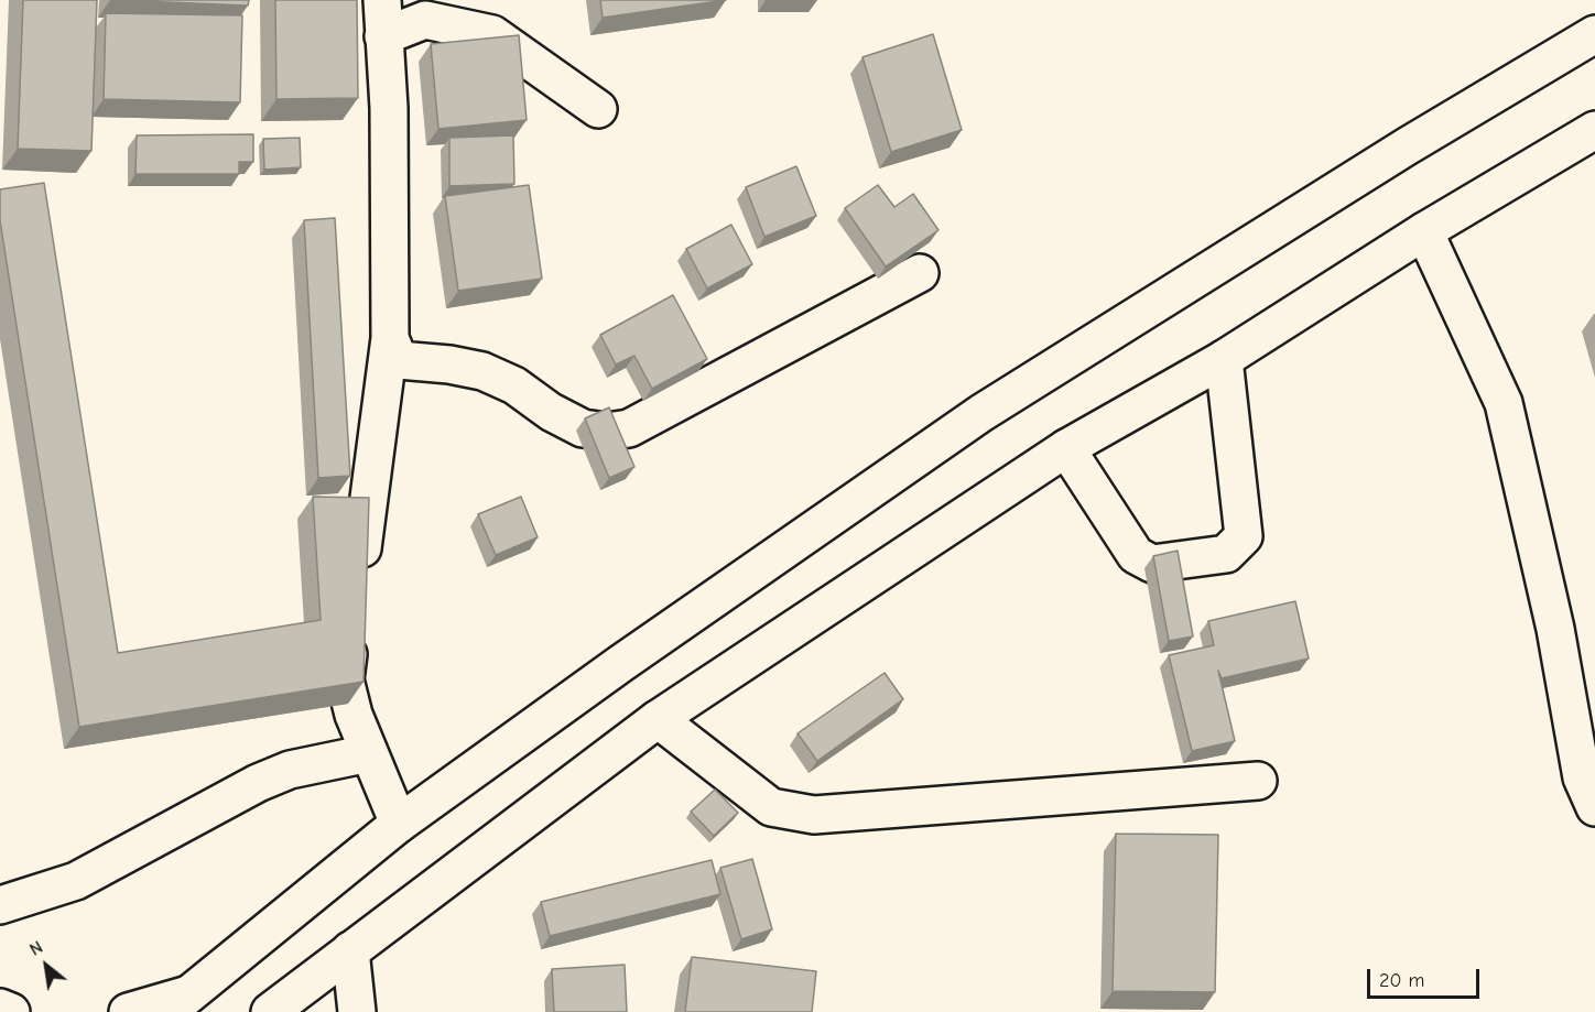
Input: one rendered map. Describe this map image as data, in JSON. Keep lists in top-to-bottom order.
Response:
{
  "scale_bar": "20 m",
  "north": "top left"
}
